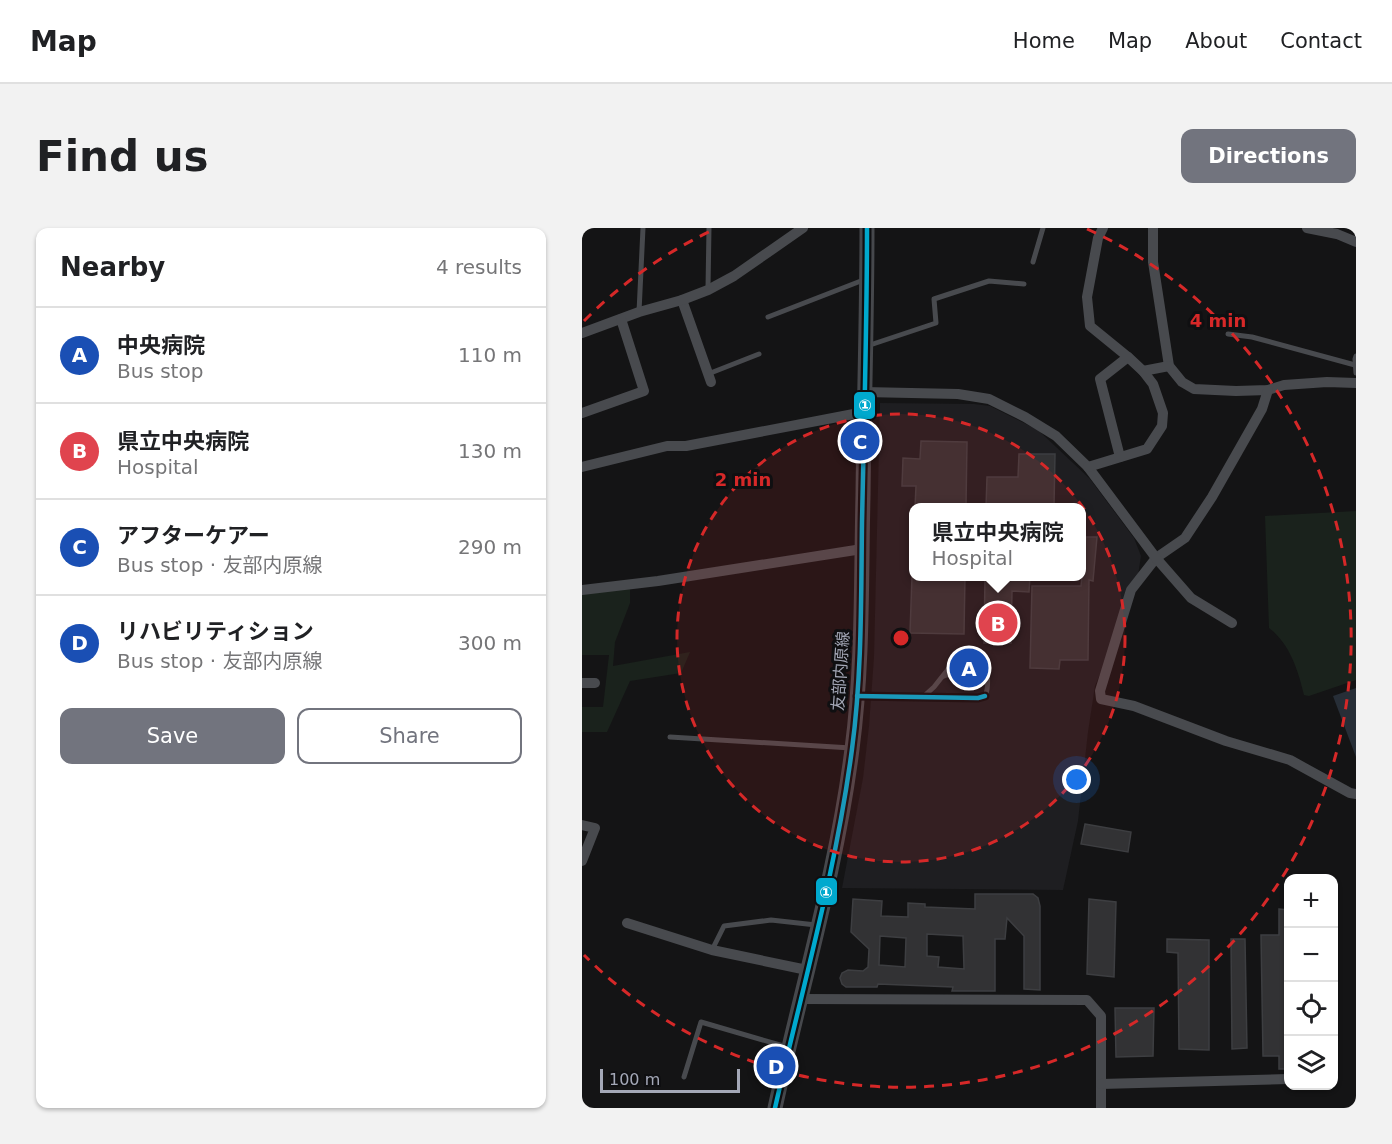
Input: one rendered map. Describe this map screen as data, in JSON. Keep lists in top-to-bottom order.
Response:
{
  "streets": {
    "main road": ["友部内原線"]
  },
  "lines": ["transit line ①"],
  "scale_bar": "100 m",
  "page": {
    "header": "Map",
    "nav": [
      "Home",
      "Map",
      "About",
      "Contact"
    ],
    "buttons": [
      "Directions",
      ["Save", "Share"]
    ],
    "title": "Find us",
    "heading": ["Nearby", "4 results"],
    "list": [
      {
        "mark": "A",
        "name": "中央病院",
        "note": "Bus stop",
        "value": "110 m"
      },
      {
        "mark": "B",
        "name": "県立中央病院",
        "note": "Hospital",
        "value": "130 m"
      },
      {
        "mark": "C",
        "name": "アフターケアー",
        "note": "Bus stop · 友部内原線",
        "value": "290 m"
      },
      {
        "mark": "D",
        "name": "リハビリティション",
        "note": "Bus stop · 友部内原線",
        "value": "300 m"
      }
    ],
    "pins": [
      "C",
      "B",
      "A",
      "D"
    ],
    "popup": ["県立中央病院", "Hospital"],
    "map_buttons": ["+", "−"],
    "scale": "100 m"
  },
  "rings": ["4 min", "2 min"]
}
